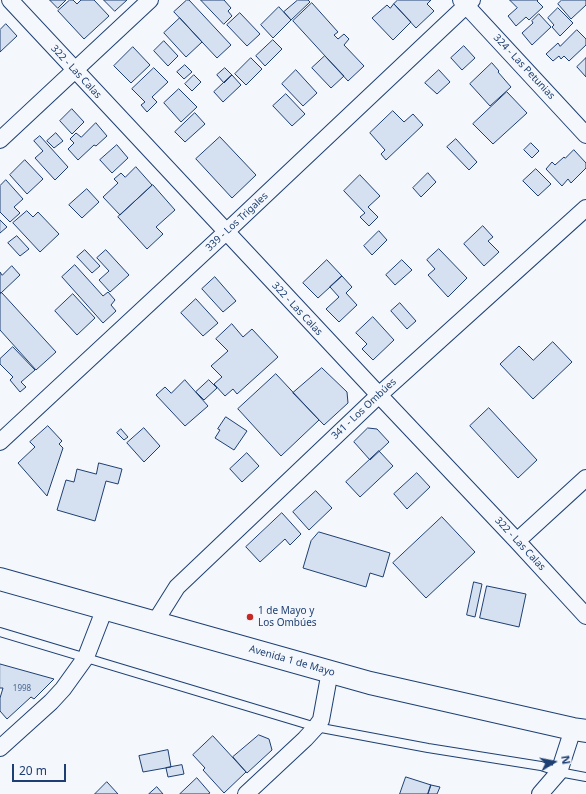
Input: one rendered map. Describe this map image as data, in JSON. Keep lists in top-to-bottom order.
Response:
{
  "streets": {
    "main road": ["Avenida 1 de Mayo"],
    "street": [
      "324 - Las Petunias",
      "322 - Las Calas",
      "339 - Los Trigales",
      "341 - Los Ombúes"
    ]
  },
  "crossings": [
    ["324 - Las Petunias", "339 - Los Trigales"],
    ["322 - Las Calas", "339 - Los Trigales"],
    ["322 - Las Calas", "341 - Los Ombúes"],
    ["341 - Los Ombúes", "Avenida 1 de Mayo"]
  ],
  "places": ["1 de Mayo y Los Ombúes"],
  "house_numbers": ["1998"],
  "scale_bar": "20 m",
  "north": "right"
}
